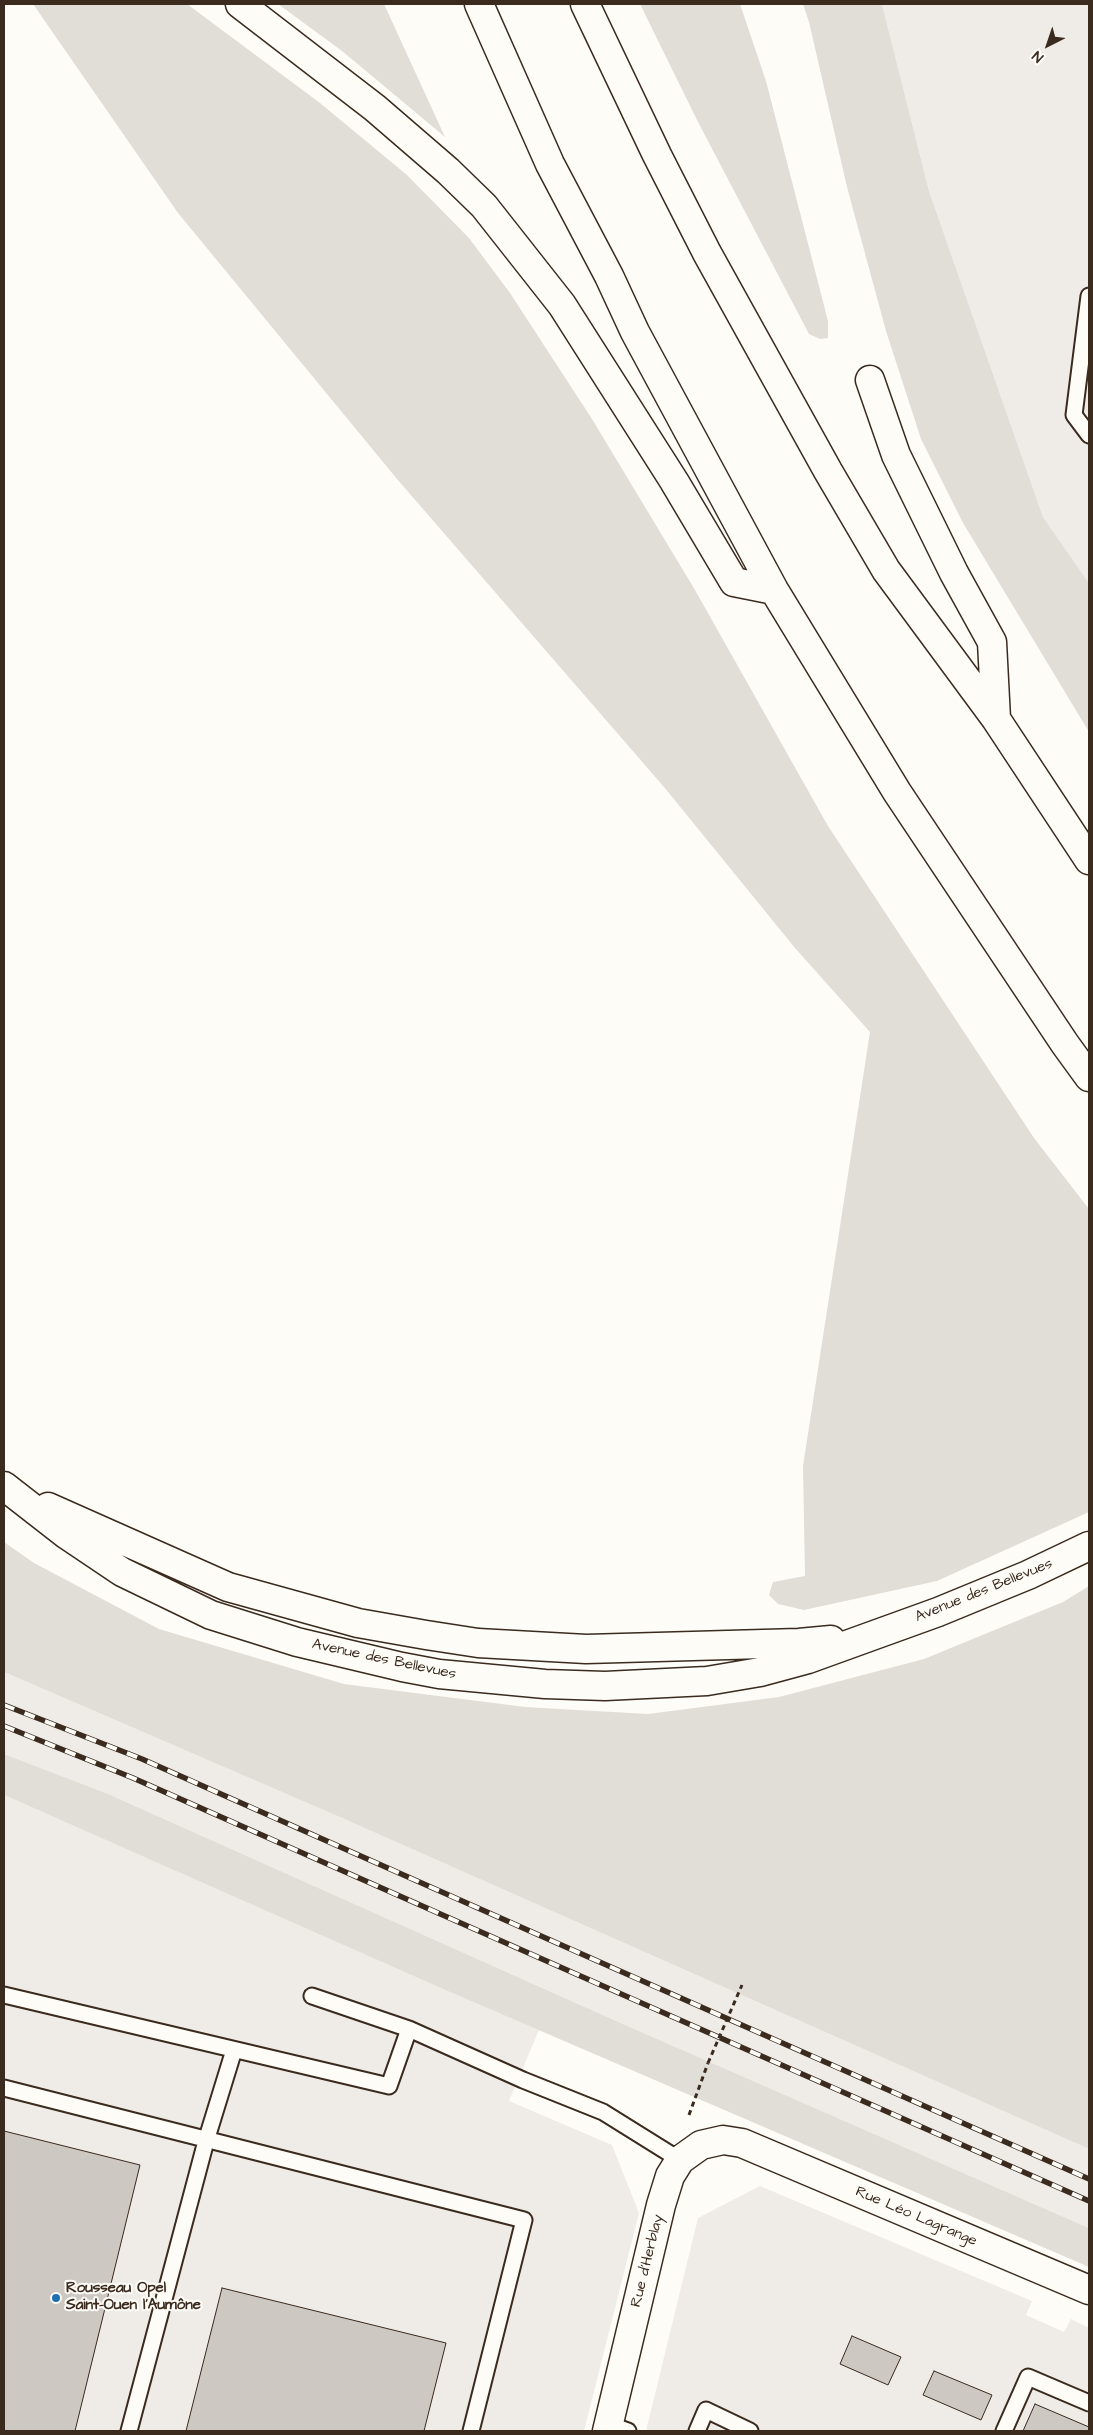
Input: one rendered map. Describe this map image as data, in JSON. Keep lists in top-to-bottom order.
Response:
{
  "streets": {
    "main road": ["Avenue des Bellevues", "Rue Léo Lagrange", "Rue d'Herblay"]
  },
  "crossings": [
    ["Rue Léo Lagrange", "Rue d'Herblay"]
  ],
  "places": ["Rousseau Opel Saint-Ouen l'Aumône"],
  "north": "bottom left"
}
